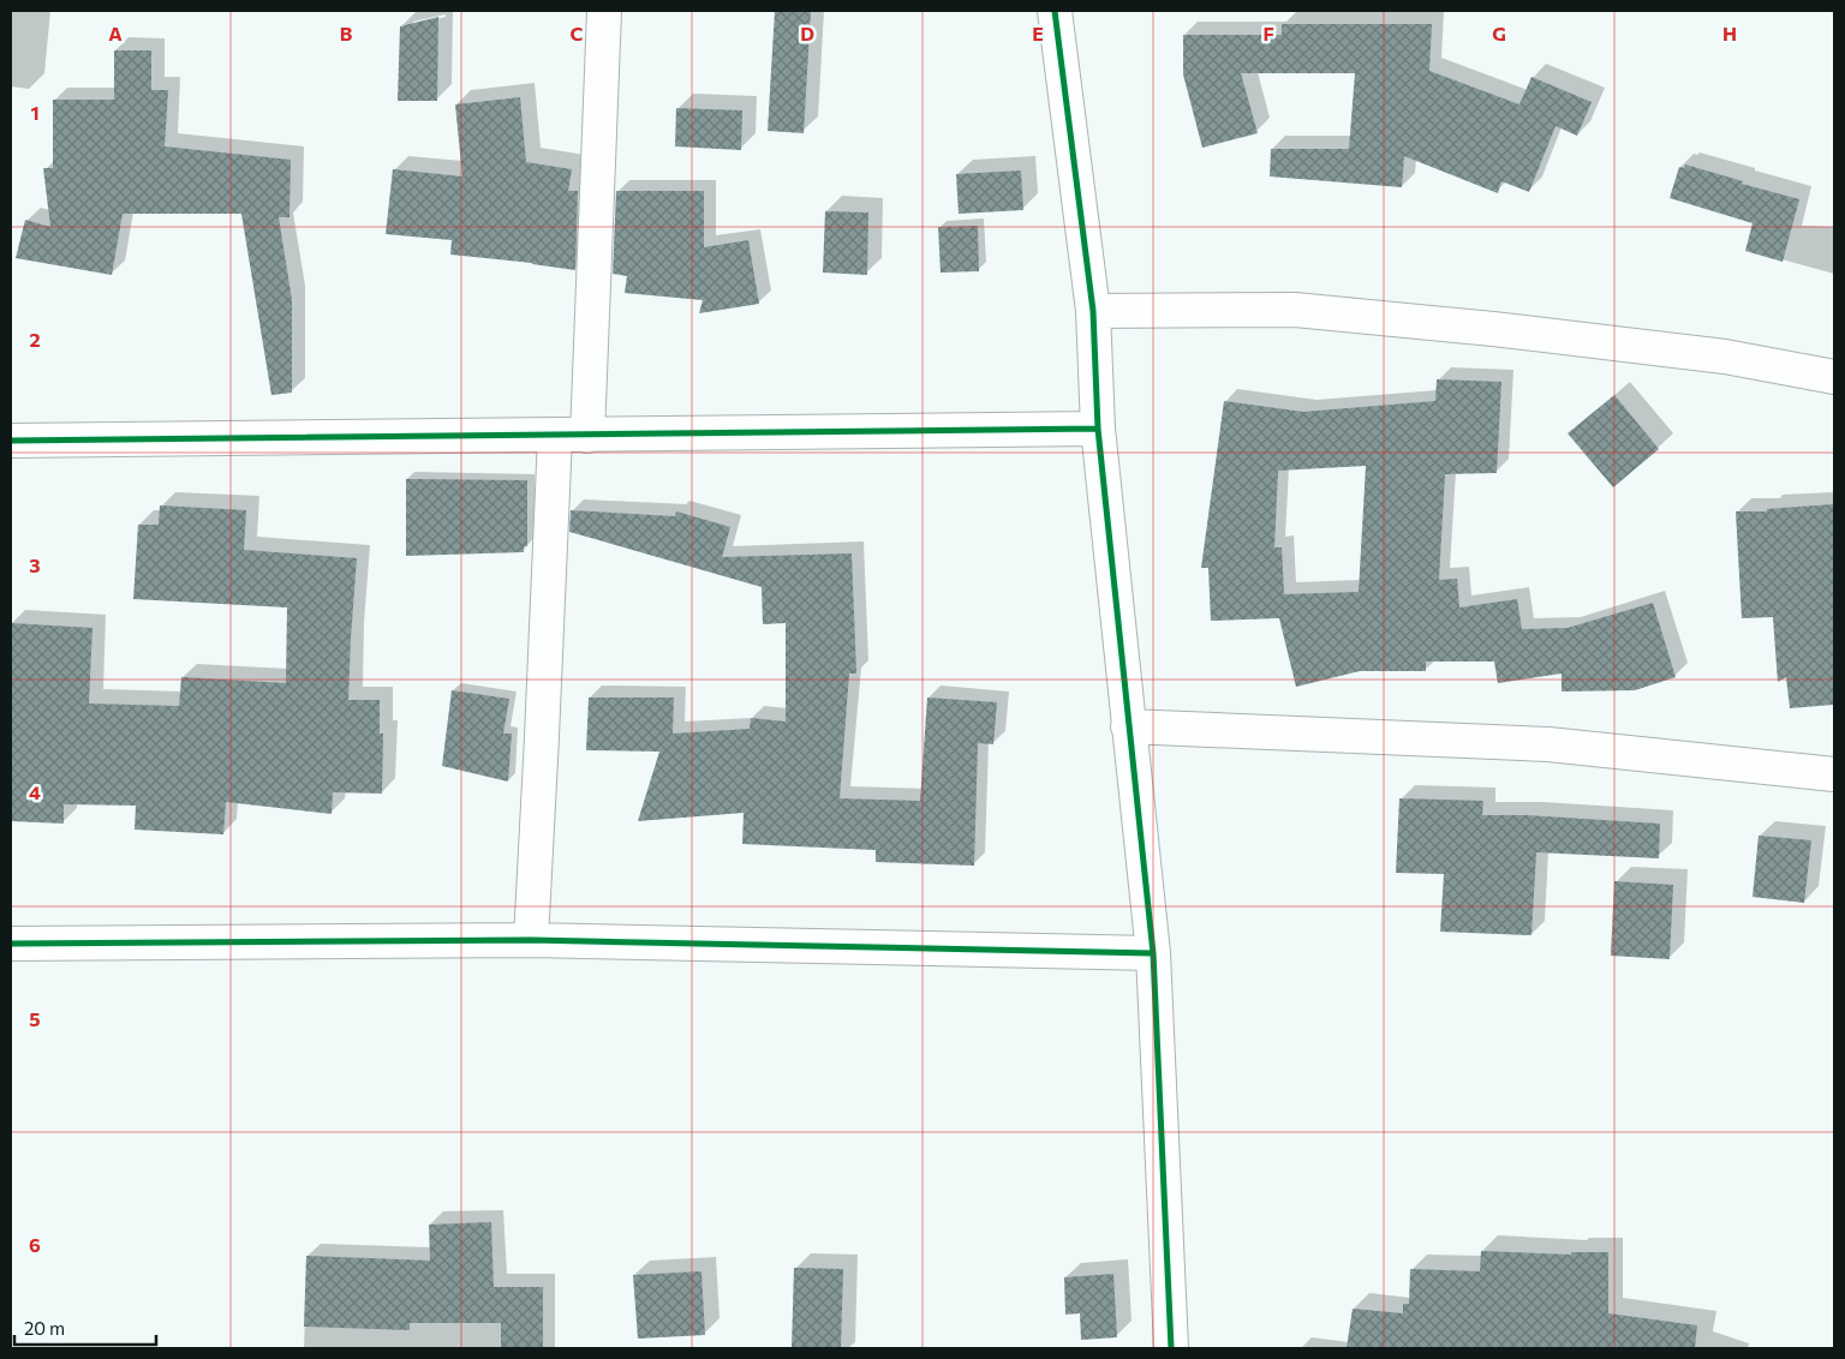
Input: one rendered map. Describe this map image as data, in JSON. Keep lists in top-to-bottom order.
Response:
{
  "scale_bar": "20 m",
  "grid": {
    "columns": [
      "A",
      "B",
      "C",
      "D",
      "E",
      "F",
      "G",
      "H"
    ],
    "rows": [
      "1",
      "2",
      "3",
      "4",
      "5",
      "6"
    ]
  }
}
